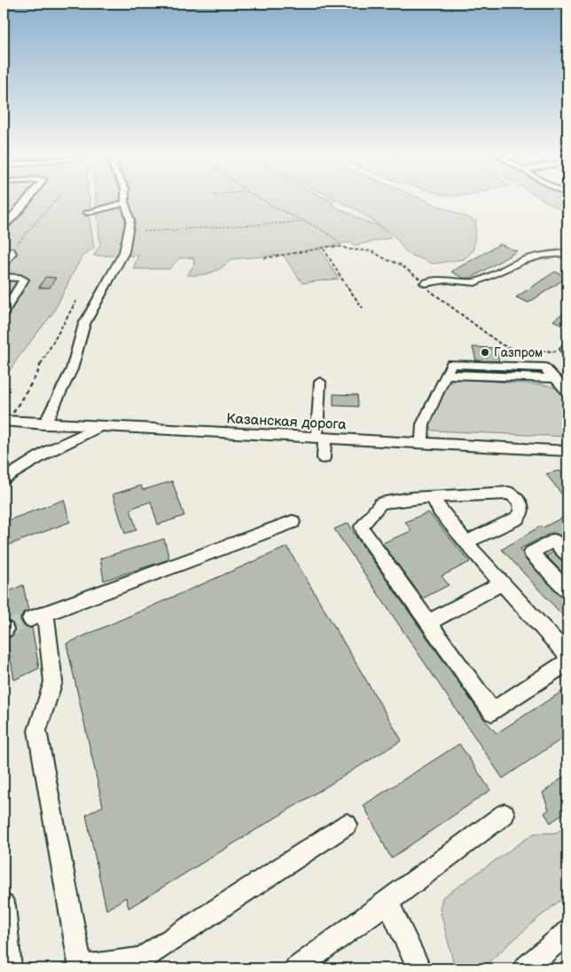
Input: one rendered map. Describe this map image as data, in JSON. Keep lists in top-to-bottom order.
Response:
{
  "streets": {
    "street": ["Казанская дорога"]
  },
  "places": ["Газпром"]
}
